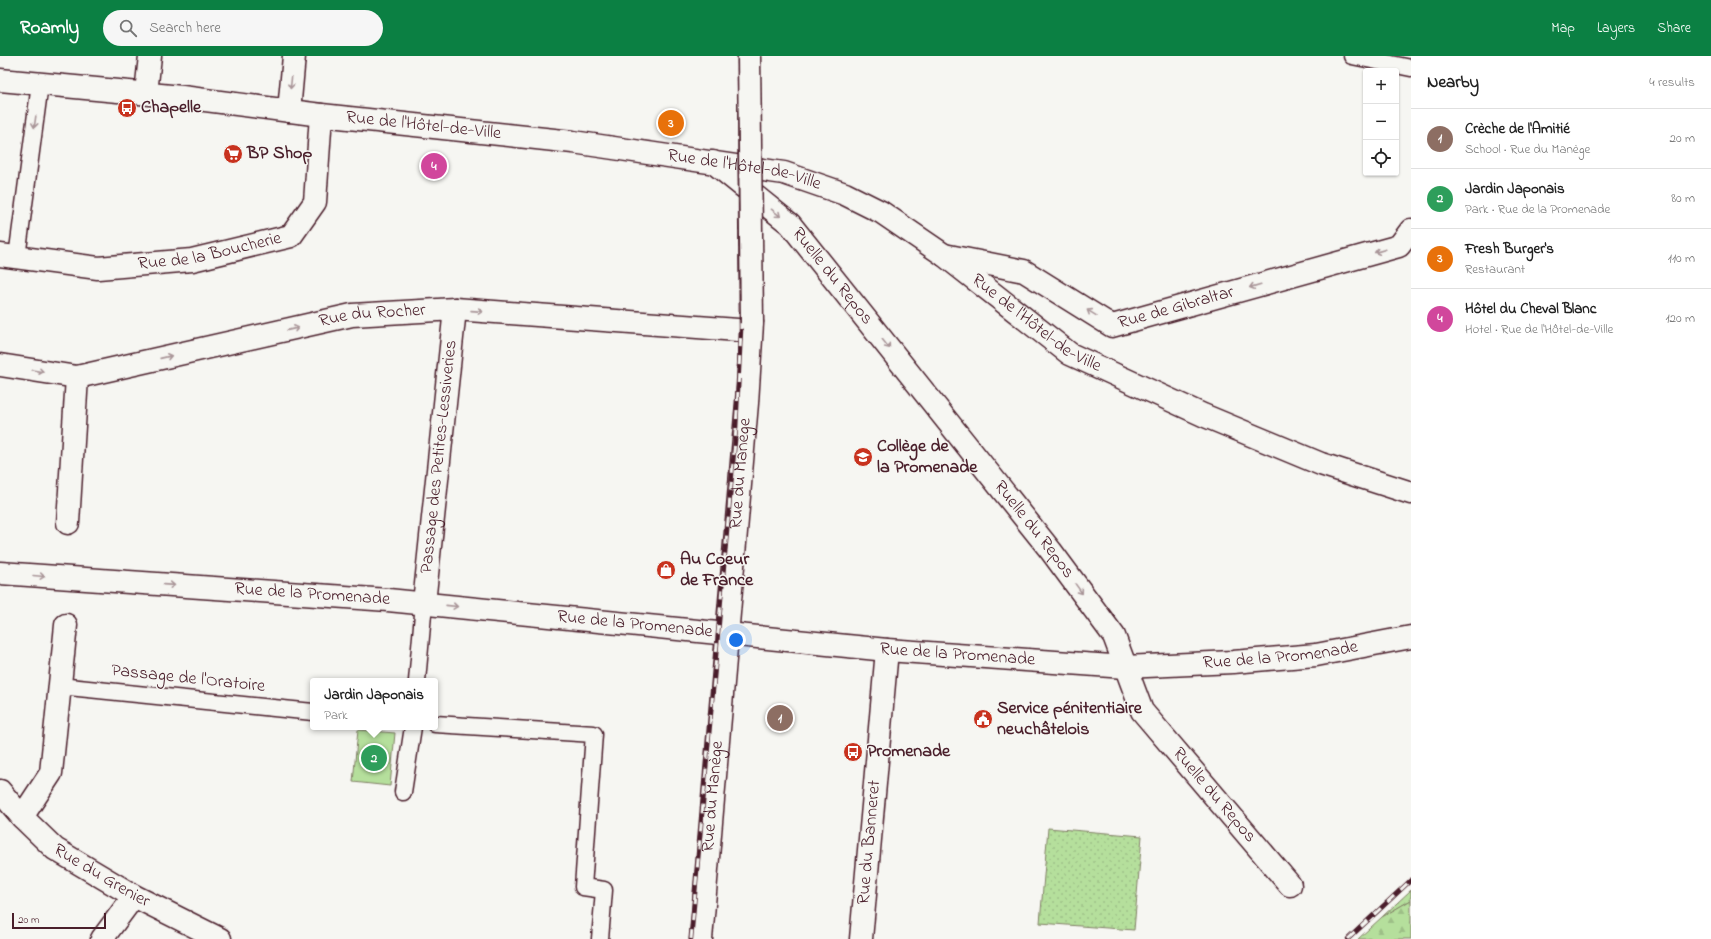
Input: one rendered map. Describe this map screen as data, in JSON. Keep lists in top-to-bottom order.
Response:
{
  "streets": {
    "street": [
      "Rue de l'Hôtel-de-Ville",
      "Rue de la Boucherie",
      "Ruelle du Repos",
      "Rue de Gibraltar",
      "Rue du Rocher",
      "Passage des Petites-Lessiveries",
      "Rue du Manège",
      "Rue de la Promenade",
      "Rue du Banneret",
      "Rue du Grenier"
    ],
    "lane": ["Passage de l'Oratoire"]
  },
  "crossings": [
    ["Rue de l'Hôtel-de-Ville", "Rue de la Boucherie"],
    ["Rue de l'Hôtel-de-Ville", "Ruelle du Repos"],
    ["Rue de l'Hôtel-de-Ville", "Rue de Gibraltar"],
    ["Ruelle du Repos", "Rue de la Promenade"],
    ["Rue du Rocher", "Passage des Petites-Lessiveries"],
    ["Rue du Rocher", "Rue du Manège"],
    ["Passage des Petites-Lessiveries", "Rue de la Promenade"],
    ["Rue du Manège", "Rue de la Promenade"],
    ["Rue de la Promenade", "Rue du Banneret"]
  ],
  "one_way": [
    "Ruelle du Repos",
    "Rue de Gibraltar",
    "Rue du Rocher",
    "Rue de la Promenade"
  ],
  "places": {
    "bus stop": ["Chapelle", "Promenade"],
    "supermarket": ["BP Shop"],
    "school or university": ["Collège de la Promenade"],
    "shop": ["Au Coeur de France"],
    "public building": ["Service pénitentiaire neuchâtelois"]
  },
  "scale_bar": "20 m",
  "page": {
    "header": "Roamly",
    "search": "Search here",
    "nav": ["Map", "Layers", "Share"],
    "heading": ["Nearby", "4 results"],
    "map_buttons": ["+", "−"],
    "pins": [
      "3",
      "4",
      "1",
      "2"
    ],
    "list": [
      {
        "mark": "1",
        "name": "Crèche de l'Amitié",
        "note": "School · Rue du Manège",
        "value": "20 m"
      },
      {
        "mark": "2",
        "name": "Jardin Japonais",
        "note": "Park · Rue de la Promenade",
        "value": "80 m"
      },
      {
        "mark": "3",
        "name": "Fresh Burger's",
        "note": "Restaurant",
        "value": "110 m"
      },
      {
        "mark": "4",
        "name": "Hôtel du Cheval Blanc",
        "note": "Hotel · Rue de l'Hôtel-de-Ville",
        "value": "120 m"
      }
    ],
    "popup": ["Jardin Japonais", "Park"],
    "scale": "20 m"
  }
}
